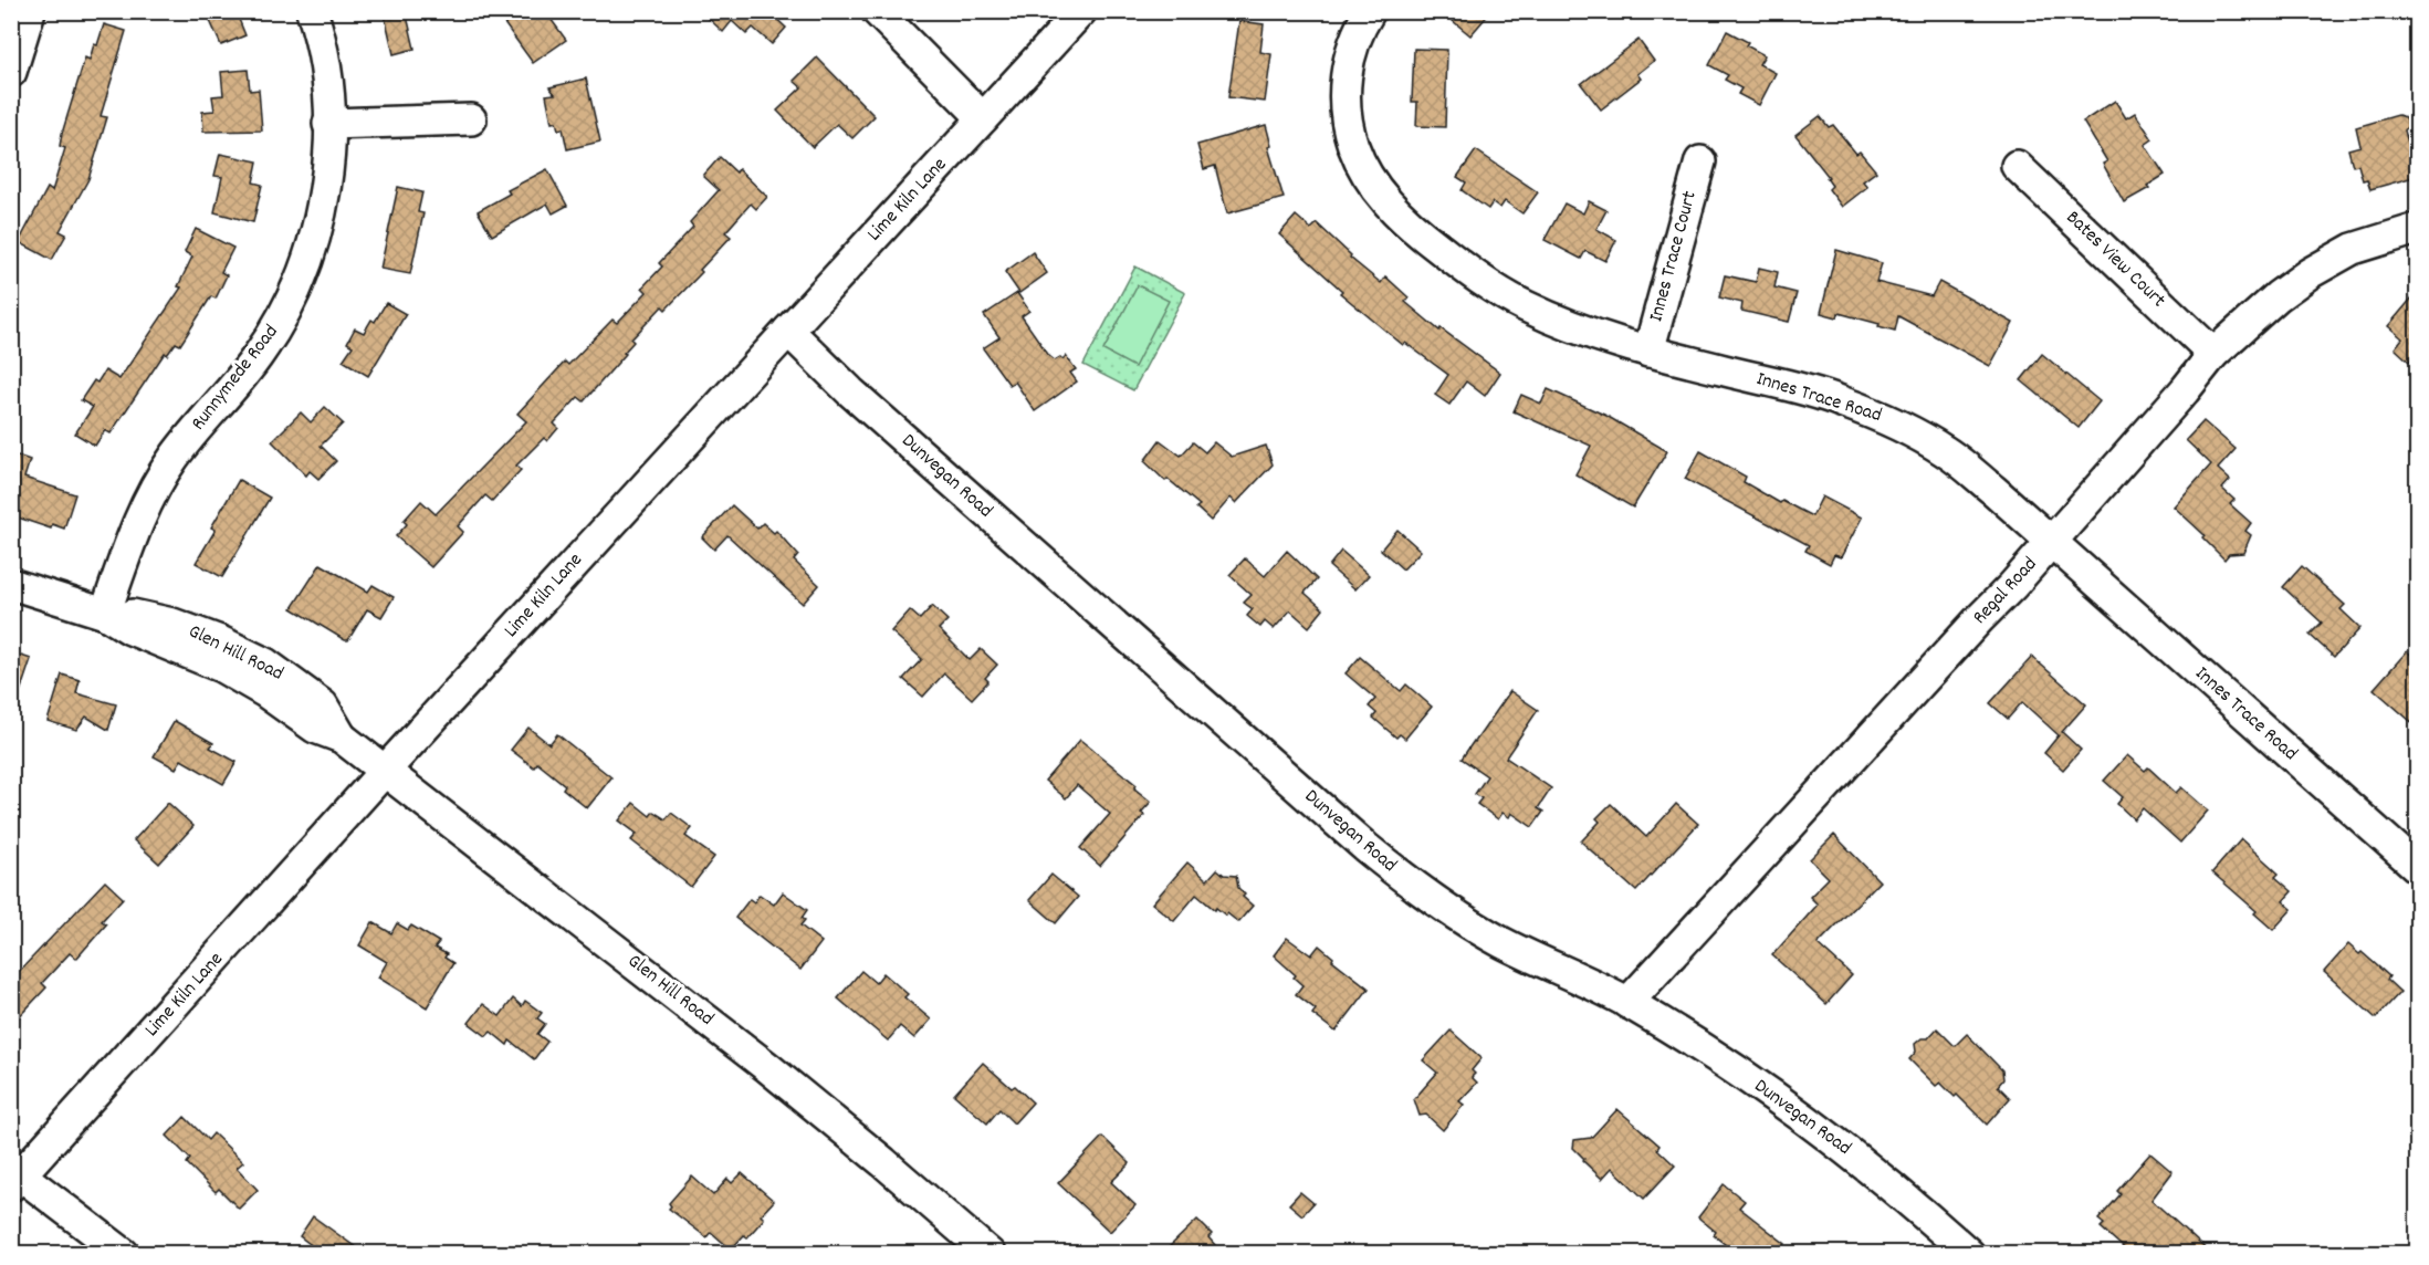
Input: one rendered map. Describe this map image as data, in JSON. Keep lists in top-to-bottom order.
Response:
{
  "streets": {
    "street": [
      "Lime Kiln Lane",
      "Innes Trace Court",
      "Bates View Court",
      "Runnymede Road",
      "Innes Trace Road",
      "Dunvegan Road",
      "Regal Road",
      "Glen Hill Road"
    ]
  },
  "crossings": [
    ["Lime Kiln Lane", "Dunvegan Road"],
    ["Lime Kiln Lane", "Glen Hill Road"],
    ["Innes Trace Court", "Innes Trace Road"],
    ["Bates View Court", "Regal Road"],
    ["Runnymede Road", "Glen Hill Road"],
    ["Innes Trace Road", "Regal Road"],
    ["Dunvegan Road", "Regal Road"]
  ]
}
